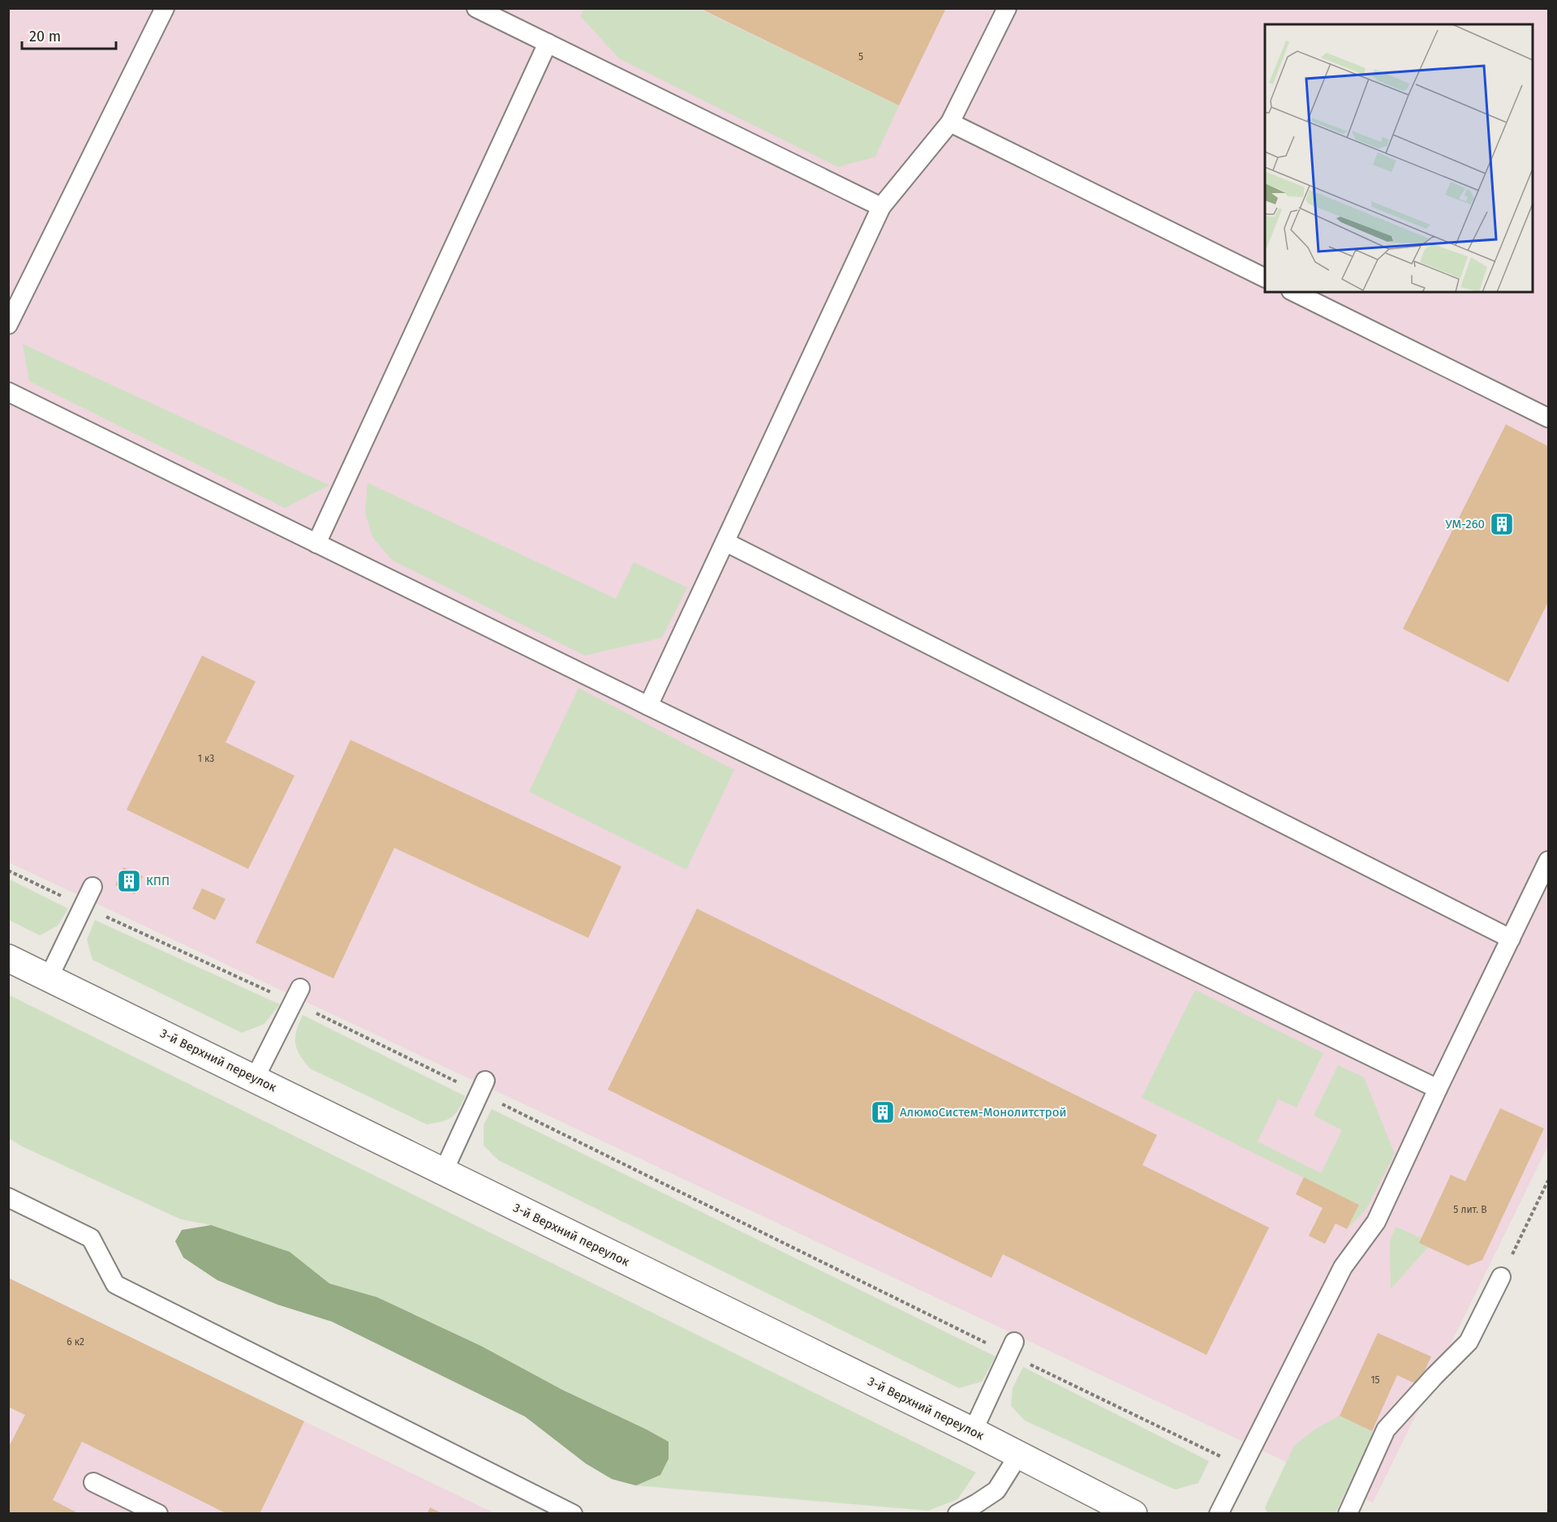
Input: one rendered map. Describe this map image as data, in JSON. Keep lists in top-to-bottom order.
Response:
{
  "streets": {
    "street": ["3-й Верхний переулок"]
  },
  "places": {
    "building": ["УМ-260", "КПП", "АлюмоСистем-Монолитстрой"]
  },
  "house_numbers": [
    "5",
    "1 к3",
    "5 лит. В",
    "6 к2",
    "15"
  ],
  "scale_bar": "20 m"
}
